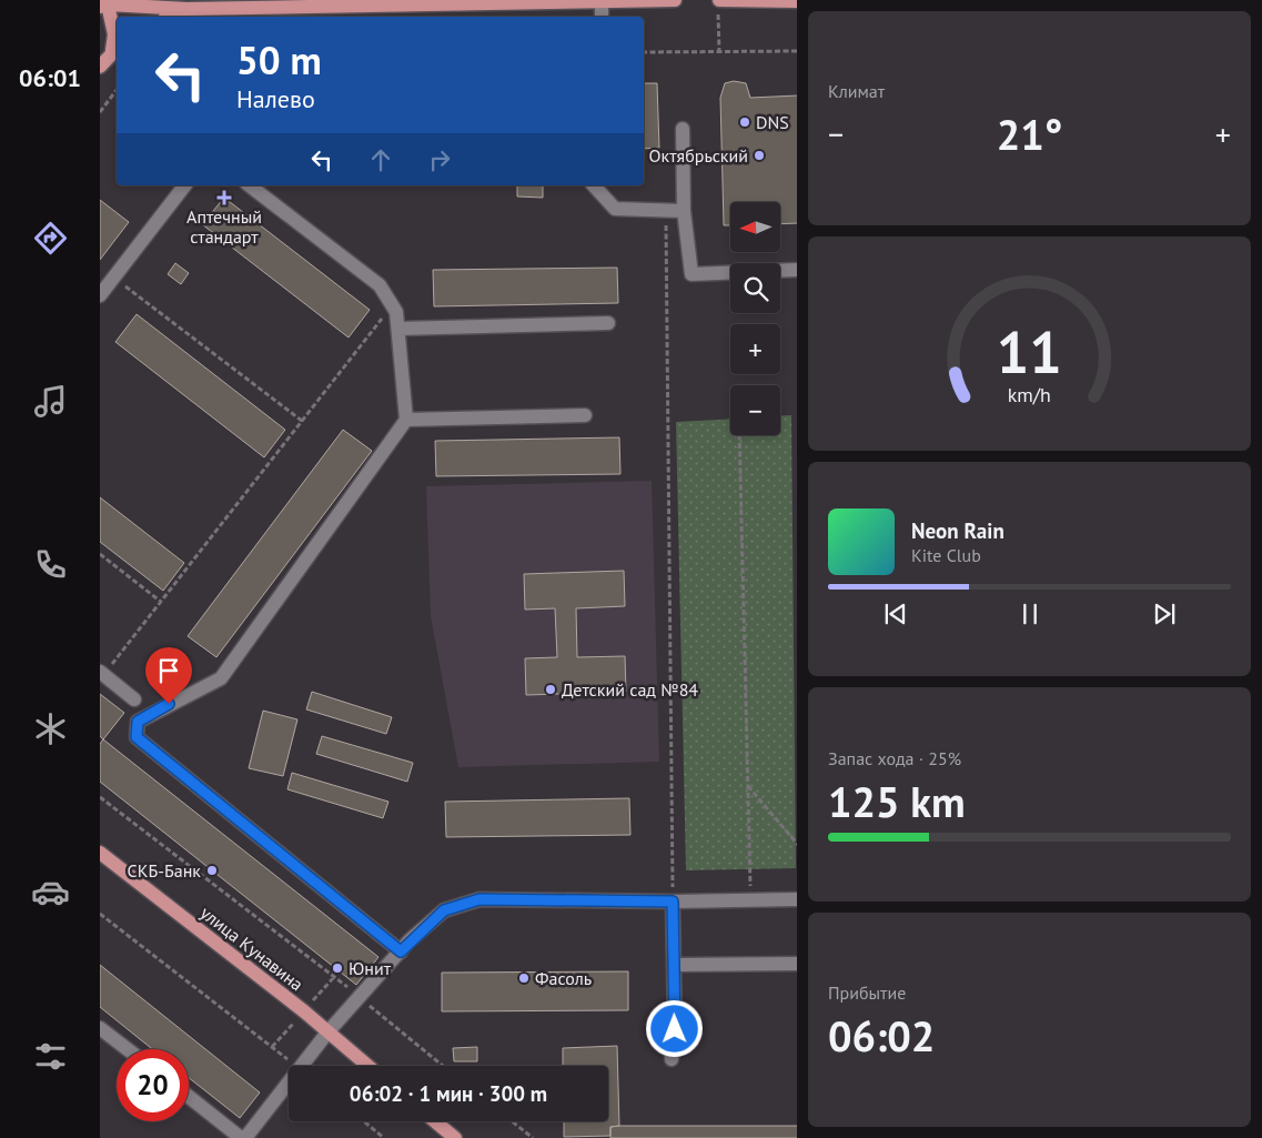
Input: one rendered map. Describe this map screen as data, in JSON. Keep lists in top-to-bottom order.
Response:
{
  "streets": {
    "main road": ["улица Кунавина"]
  },
  "places": {
    "other": [
      "DNS",
      "Октябрьский",
      "Детский сад №84",
      "СКБ-Банк",
      "Юнит",
      "Фасоль"
    ],
    "health": ["Аптечный стандарт"]
  },
  "north": "left",
  "page": {
    "tabs": "06:01",
    "tile": [
      "Климат",
      ["Запас хода · 25%", "125 km"],
      ["Прибытие", "06:02"]
    ],
    "turn": ["50 m", "Налево"],
    "heat": ["−", "21°", "+"],
    "map_buttons": ["+", "−"],
    "song": ["Neon Rain", "Kite Club"],
    "limit": "20",
    "trip": "06:02 · 1 мин · 300 m",
    "gauge": ["11", "km/h"]
  }
}
